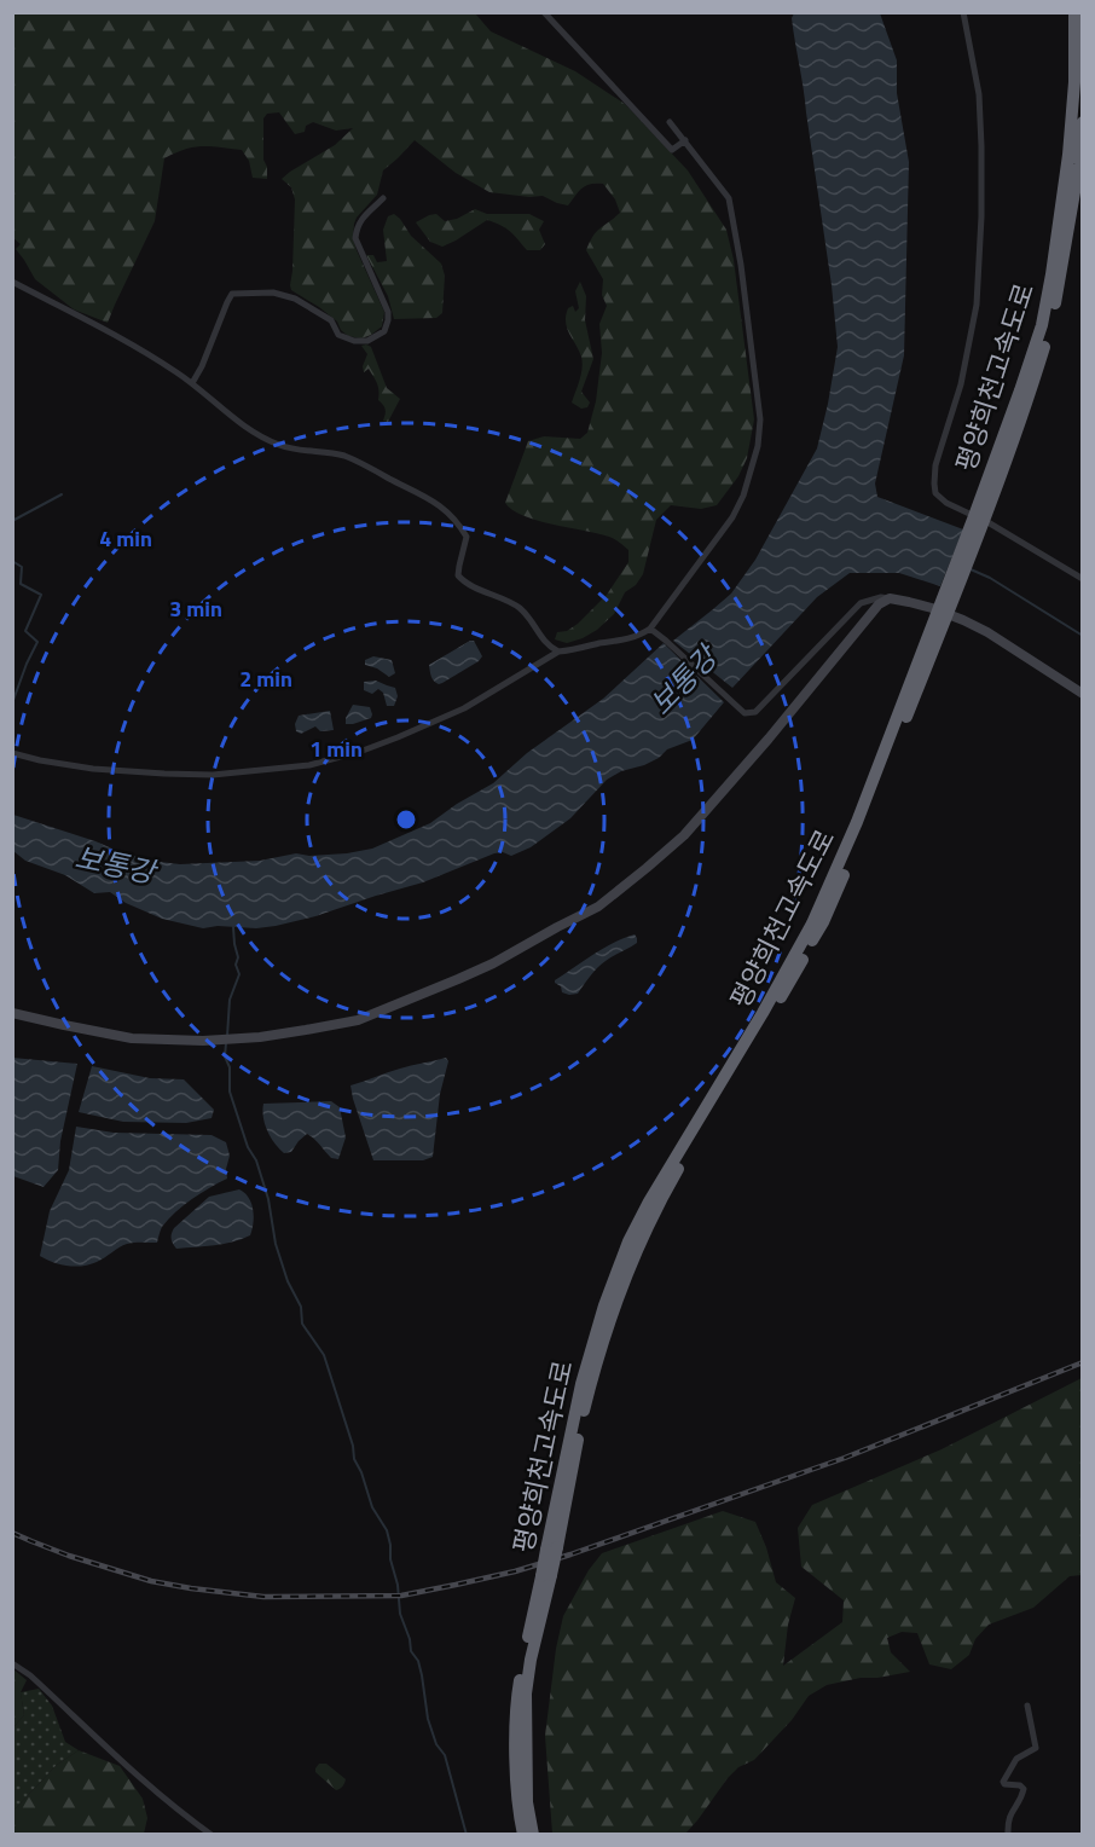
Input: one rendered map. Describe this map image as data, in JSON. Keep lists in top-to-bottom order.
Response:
{
  "streets": {
    "highway": ["평양희천고속도로"]
  },
  "water": ["보통강"],
  "rings": [
    "4 min",
    "3 min",
    "2 min",
    "1 min"
  ]
}
